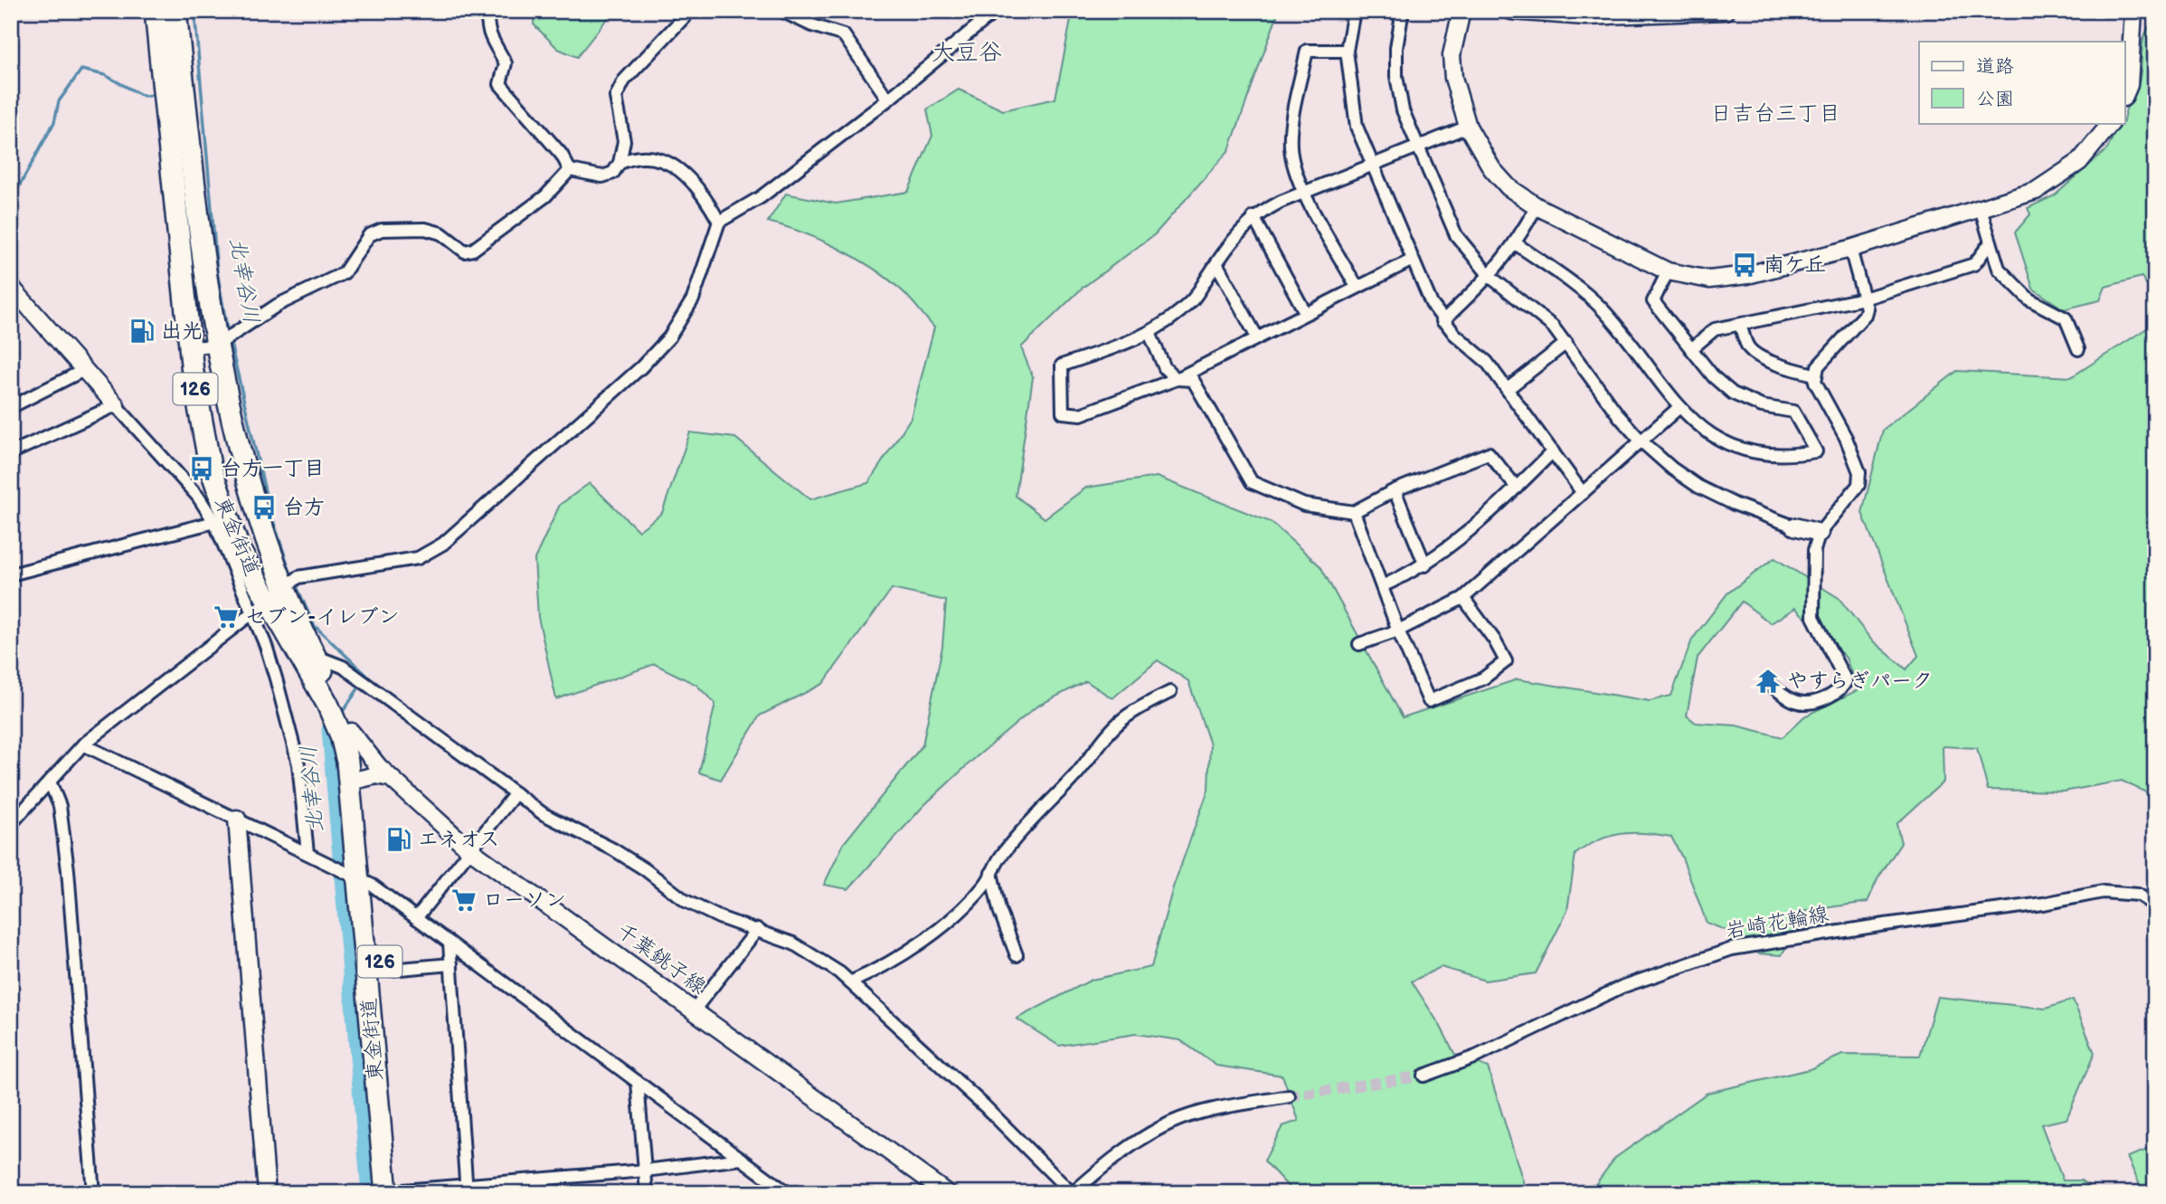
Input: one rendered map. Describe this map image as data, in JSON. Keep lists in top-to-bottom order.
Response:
{
  "streets": {
    "highway": ["126", "東金街道"],
    "street": ["岩崎花輪線", "千葉銚子線"]
  },
  "crossings": [
    ["東金街道", "千葉銚子線"]
  ],
  "districts": ["大豆谷", "日吉台三丁目"],
  "water": ["北幸谷川"],
  "places": {
    "bus stop": ["南ケ丘", "台方一丁目", "台方"],
    "fuel station": ["出光", "エネオス"],
    "supermarket": ["セブン-イレブン", "ローソン"],
    "temple": ["やすらぎパーク"]
  },
  "legend": ["道路", "公園"]
}
